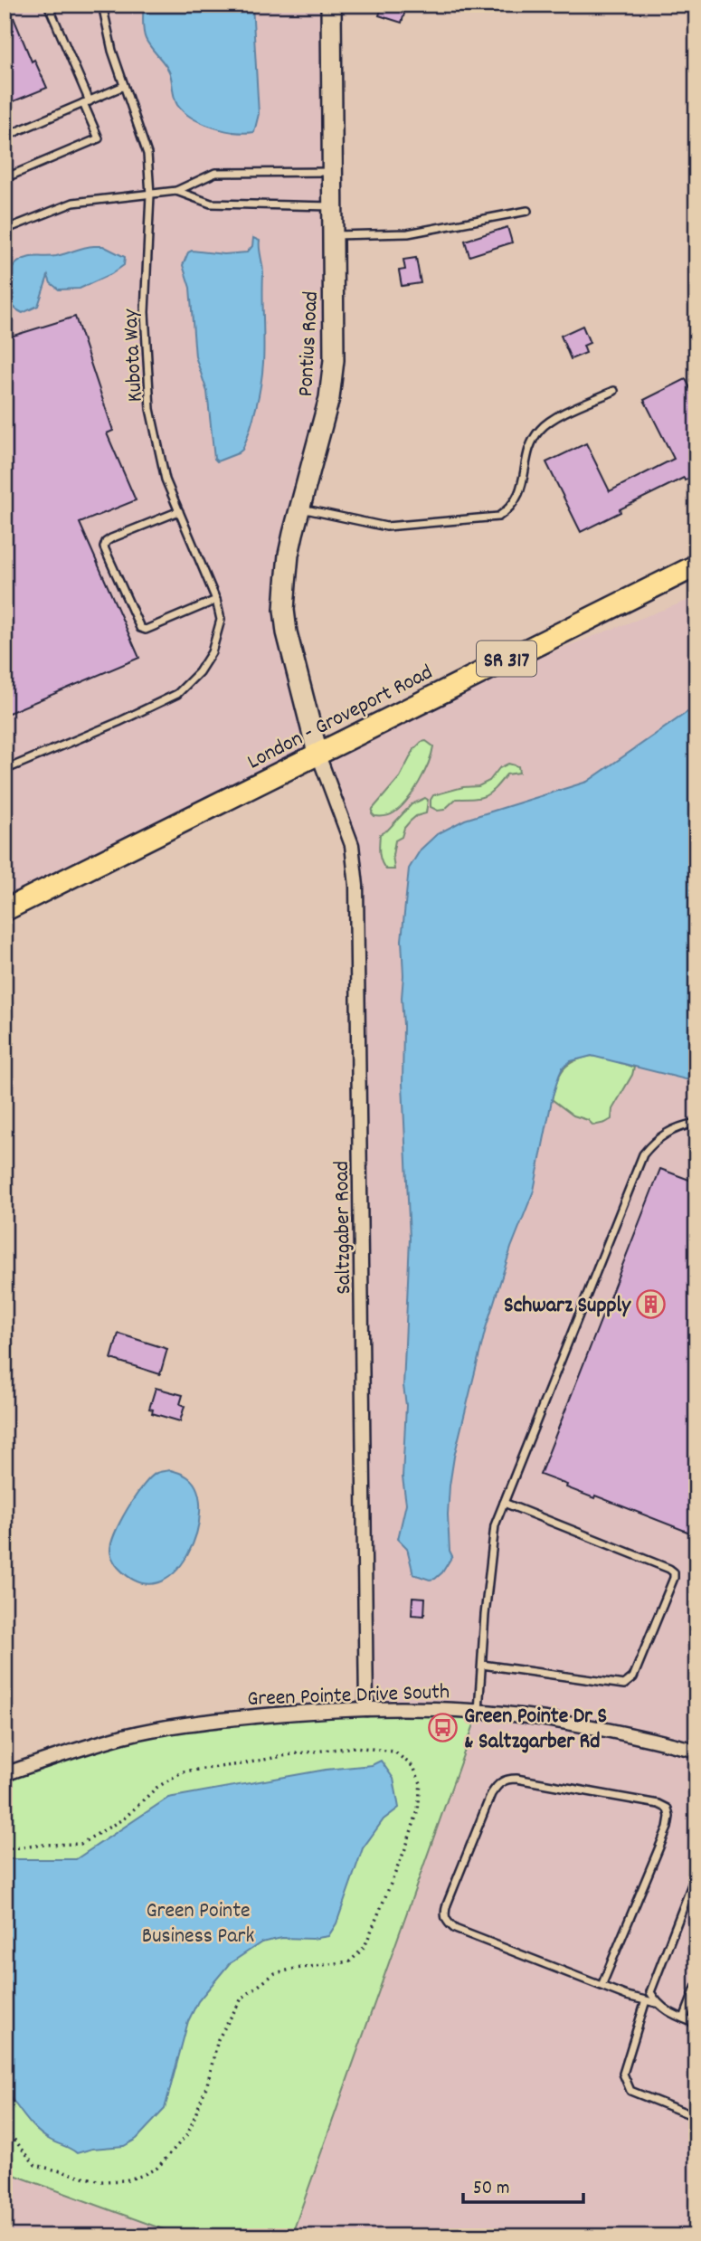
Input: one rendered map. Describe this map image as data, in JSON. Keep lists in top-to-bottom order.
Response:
{
  "streets": {
    "main road": ["SR 317", "London - Groveport Road"],
    "street": ["Pontius Road", "Saltzgaber Road", "Green Pointe Drive South"],
    "lane": ["Kubota Way"]
  },
  "crossings": [
    ["Pontius Road", "London - Groveport Road"],
    ["Pontius Road", "Saltzgaber Road"],
    ["London - Groveport Road", "Saltzgaber Road"],
    ["Saltzgaber Road", "Green Pointe Drive South"]
  ],
  "parks": ["Green Pointe Business Park"],
  "places": {
    "building": ["Schwarz Supply"],
    "bus stop": ["Green Pointe Dr S & Saltzgarber Rd"]
  },
  "scale_bar": "50 m"
}
